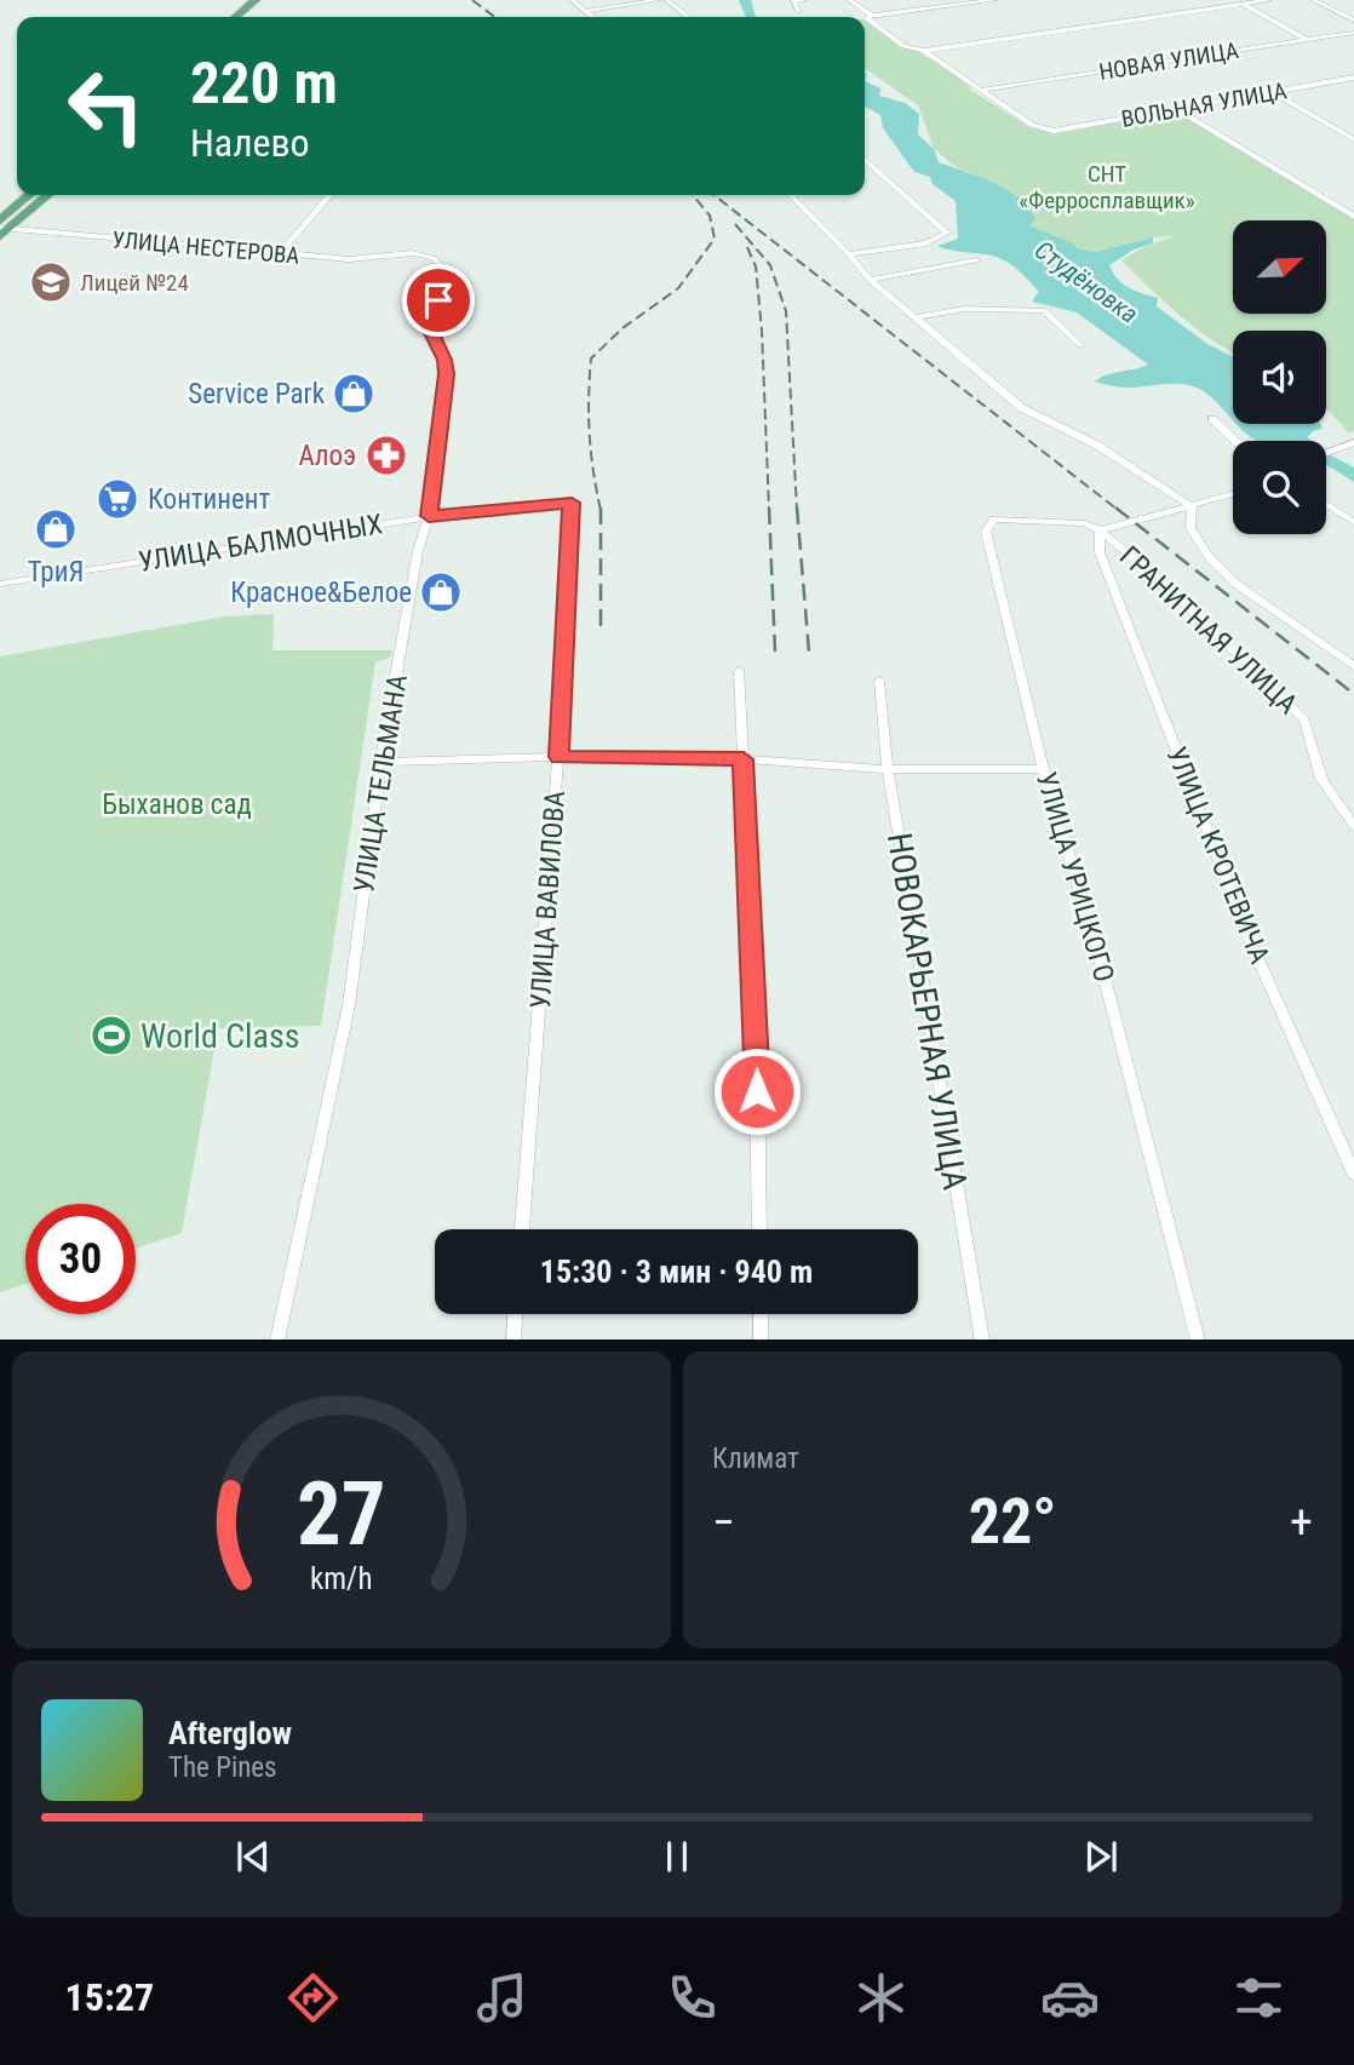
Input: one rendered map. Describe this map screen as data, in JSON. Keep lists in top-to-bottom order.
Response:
{
  "streets": {
    "street": [
      "НОВАЯ УЛИЦА",
      "ВОЛЬНАЯ УЛИЦА",
      "УЛИЦА НЕСТЕРОВА",
      "УЛИЦА БАЛМОЧНЫХ",
      "ГРАНИТНАЯ УЛИЦА",
      "УЛИЦА ТЕЛЬМАНА",
      "УЛИЦА КРОТЕВИЧА",
      "УЛИЦА УРИЦКОГО",
      "УЛИЦА ВАВИЛОВА",
      "НОВОКАРЬЕРНАЯ УЛИЦА"
    ]
  },
  "crossings": [
    ["НОВАЯ УЛИЦА", "ВОЛЬНАЯ УЛИЦА"],
    ["УЛИЦА НЕСТЕРОВА", "УЛИЦА ТЕЛЬМАНА"],
    ["УЛИЦА БАЛМОЧНЫХ", "УЛИЦА ТЕЛЬМАНА"],
    ["УЛИЦА БАЛМОЧНЫХ", "УЛИЦА ВАВИЛОВА"],
    ["ГРАНИТНАЯ УЛИЦА", "УЛИЦА КРОТЕВИЧА"],
    ["ГРАНИТНАЯ УЛИЦА", "УЛИЦА УРИЦКОГО"],
    ["УЛИЦА КРОТЕВИЧА", "УЛИЦА УРИЦКОГО"]
  ],
  "water": ["Студёновка"],
  "parks": ["СНТ «Ферросплавщик»", "Быханов сад"],
  "places": {
    "school or university": ["Лицей №24"],
    "shop": ["Service Park", "ТриЯ", "Красное&Белое"],
    "pharmacy": ["Алоэ"],
    "supermarket": ["Континент"],
    "sports": ["World Class"]
  },
  "north": "top right",
  "page": {
    "turn": ["220 m", "Налево"],
    "limit": "30",
    "trip": "15:30 · 3 мин · 940 m",
    "tile": "Климат",
    "heat": ["−", "22°", "+"],
    "song": ["Afterglow", "The Pines"],
    "tabs": "15:27",
    "gauge": ["27", "km/h"]
  }
}
